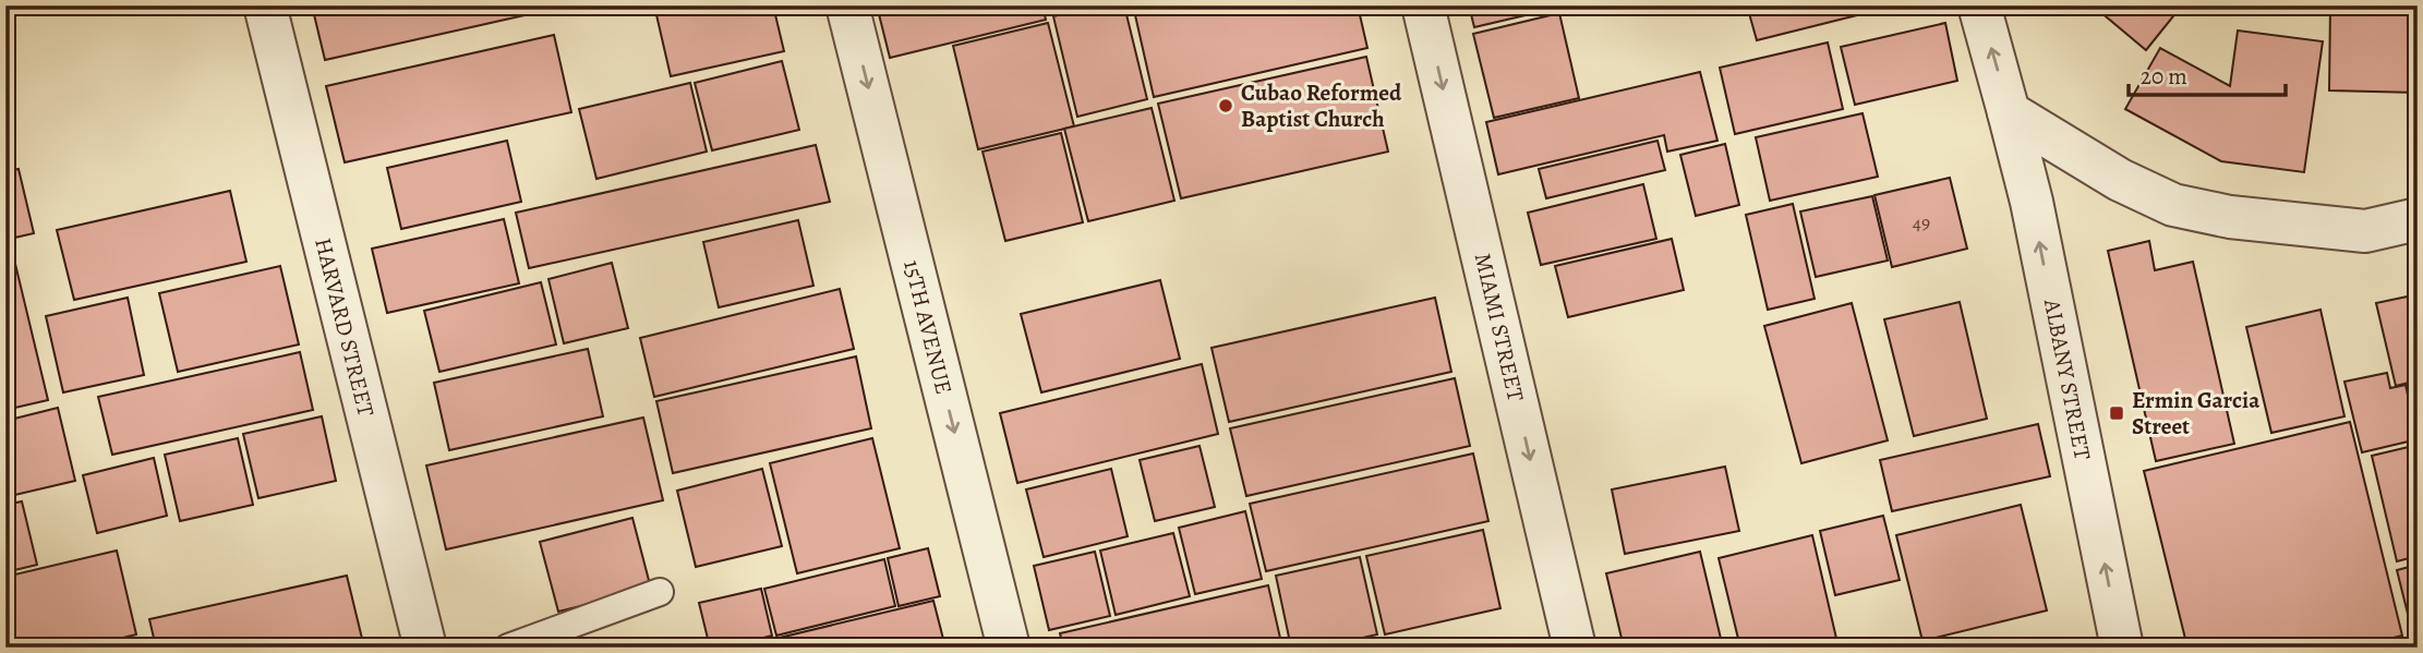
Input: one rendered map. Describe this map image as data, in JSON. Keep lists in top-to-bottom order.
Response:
{
  "streets": {
    "street": [
      "HARVARD STREET",
      "15TH AVENUE",
      "MIAMI STREET",
      "ALBANY STREET"
    ]
  },
  "one_way": ["15TH AVENUE", "MIAMI STREET", "ALBANY STREET"],
  "places": {
    "other": ["Cubao Reformed Baptist Church"],
    "transit": ["Ermin Garcia Street"]
  },
  "house_numbers": ["49"],
  "scale_bar": "20 m"
}
